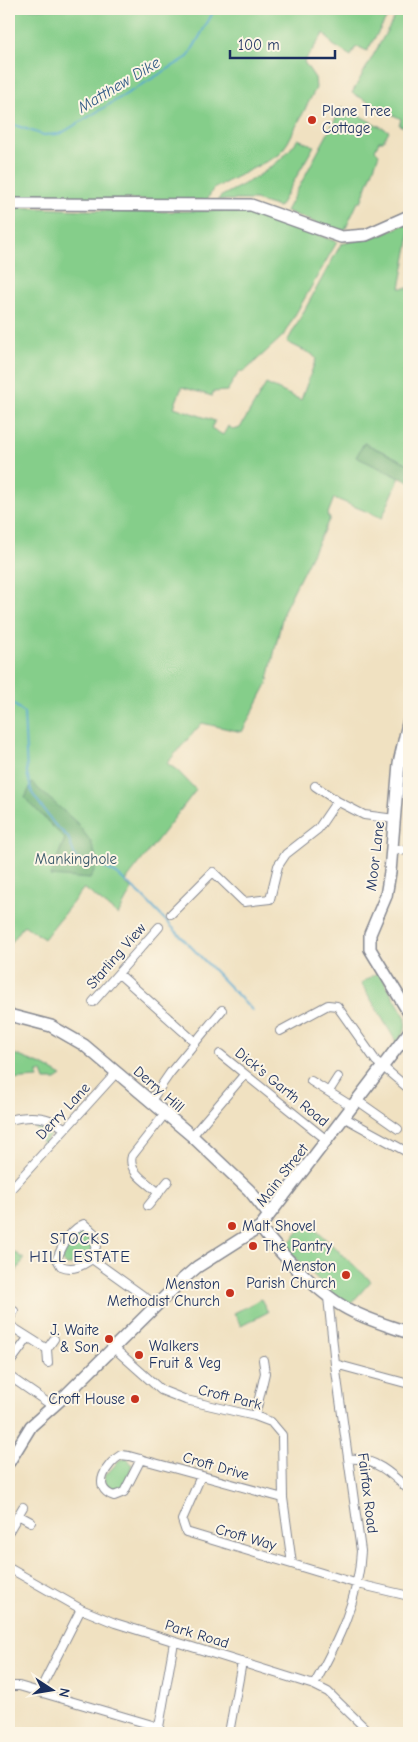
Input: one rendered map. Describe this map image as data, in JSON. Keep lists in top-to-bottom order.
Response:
{
  "streets": {
    "street": [
      "Moor Lane",
      "Starling View",
      "Dick's Garth Road",
      "Derry Hill",
      "Derry Lane",
      "Main Street",
      "Croft Park",
      "Croft Drive",
      "Fairfax Road",
      "Croft Way",
      "Park Road"
    ]
  },
  "crossings": [
    ["Dick's Garth Road", "Main Street"],
    ["Derry Hill", "Derry Lane"],
    ["Derry Hill", "Main Street"],
    ["Main Street", "Croft Park"],
    ["Croft Park", "Croft Drive"],
    ["Croft Park", "Croft Way"],
    ["Croft Drive", "Croft Way"],
    ["Fairfax Road", "Croft Way"],
    ["Fairfax Road", "Park Road"]
  ],
  "districts": ["STOCKS HILL ESTATE"],
  "water": ["Matthew Dike"],
  "parks": ["Mankinghole"],
  "places": [
    "Plane Tree Cottage",
    "Malt Shovel",
    "The Pantry",
    "Menston Parish Church",
    "Menston Methodist Church",
    "J. Waite & Son",
    "Walkers Fruit & Veg",
    "Croft House"
  ],
  "scale_bar": "100 m",
  "north": "right"
}
